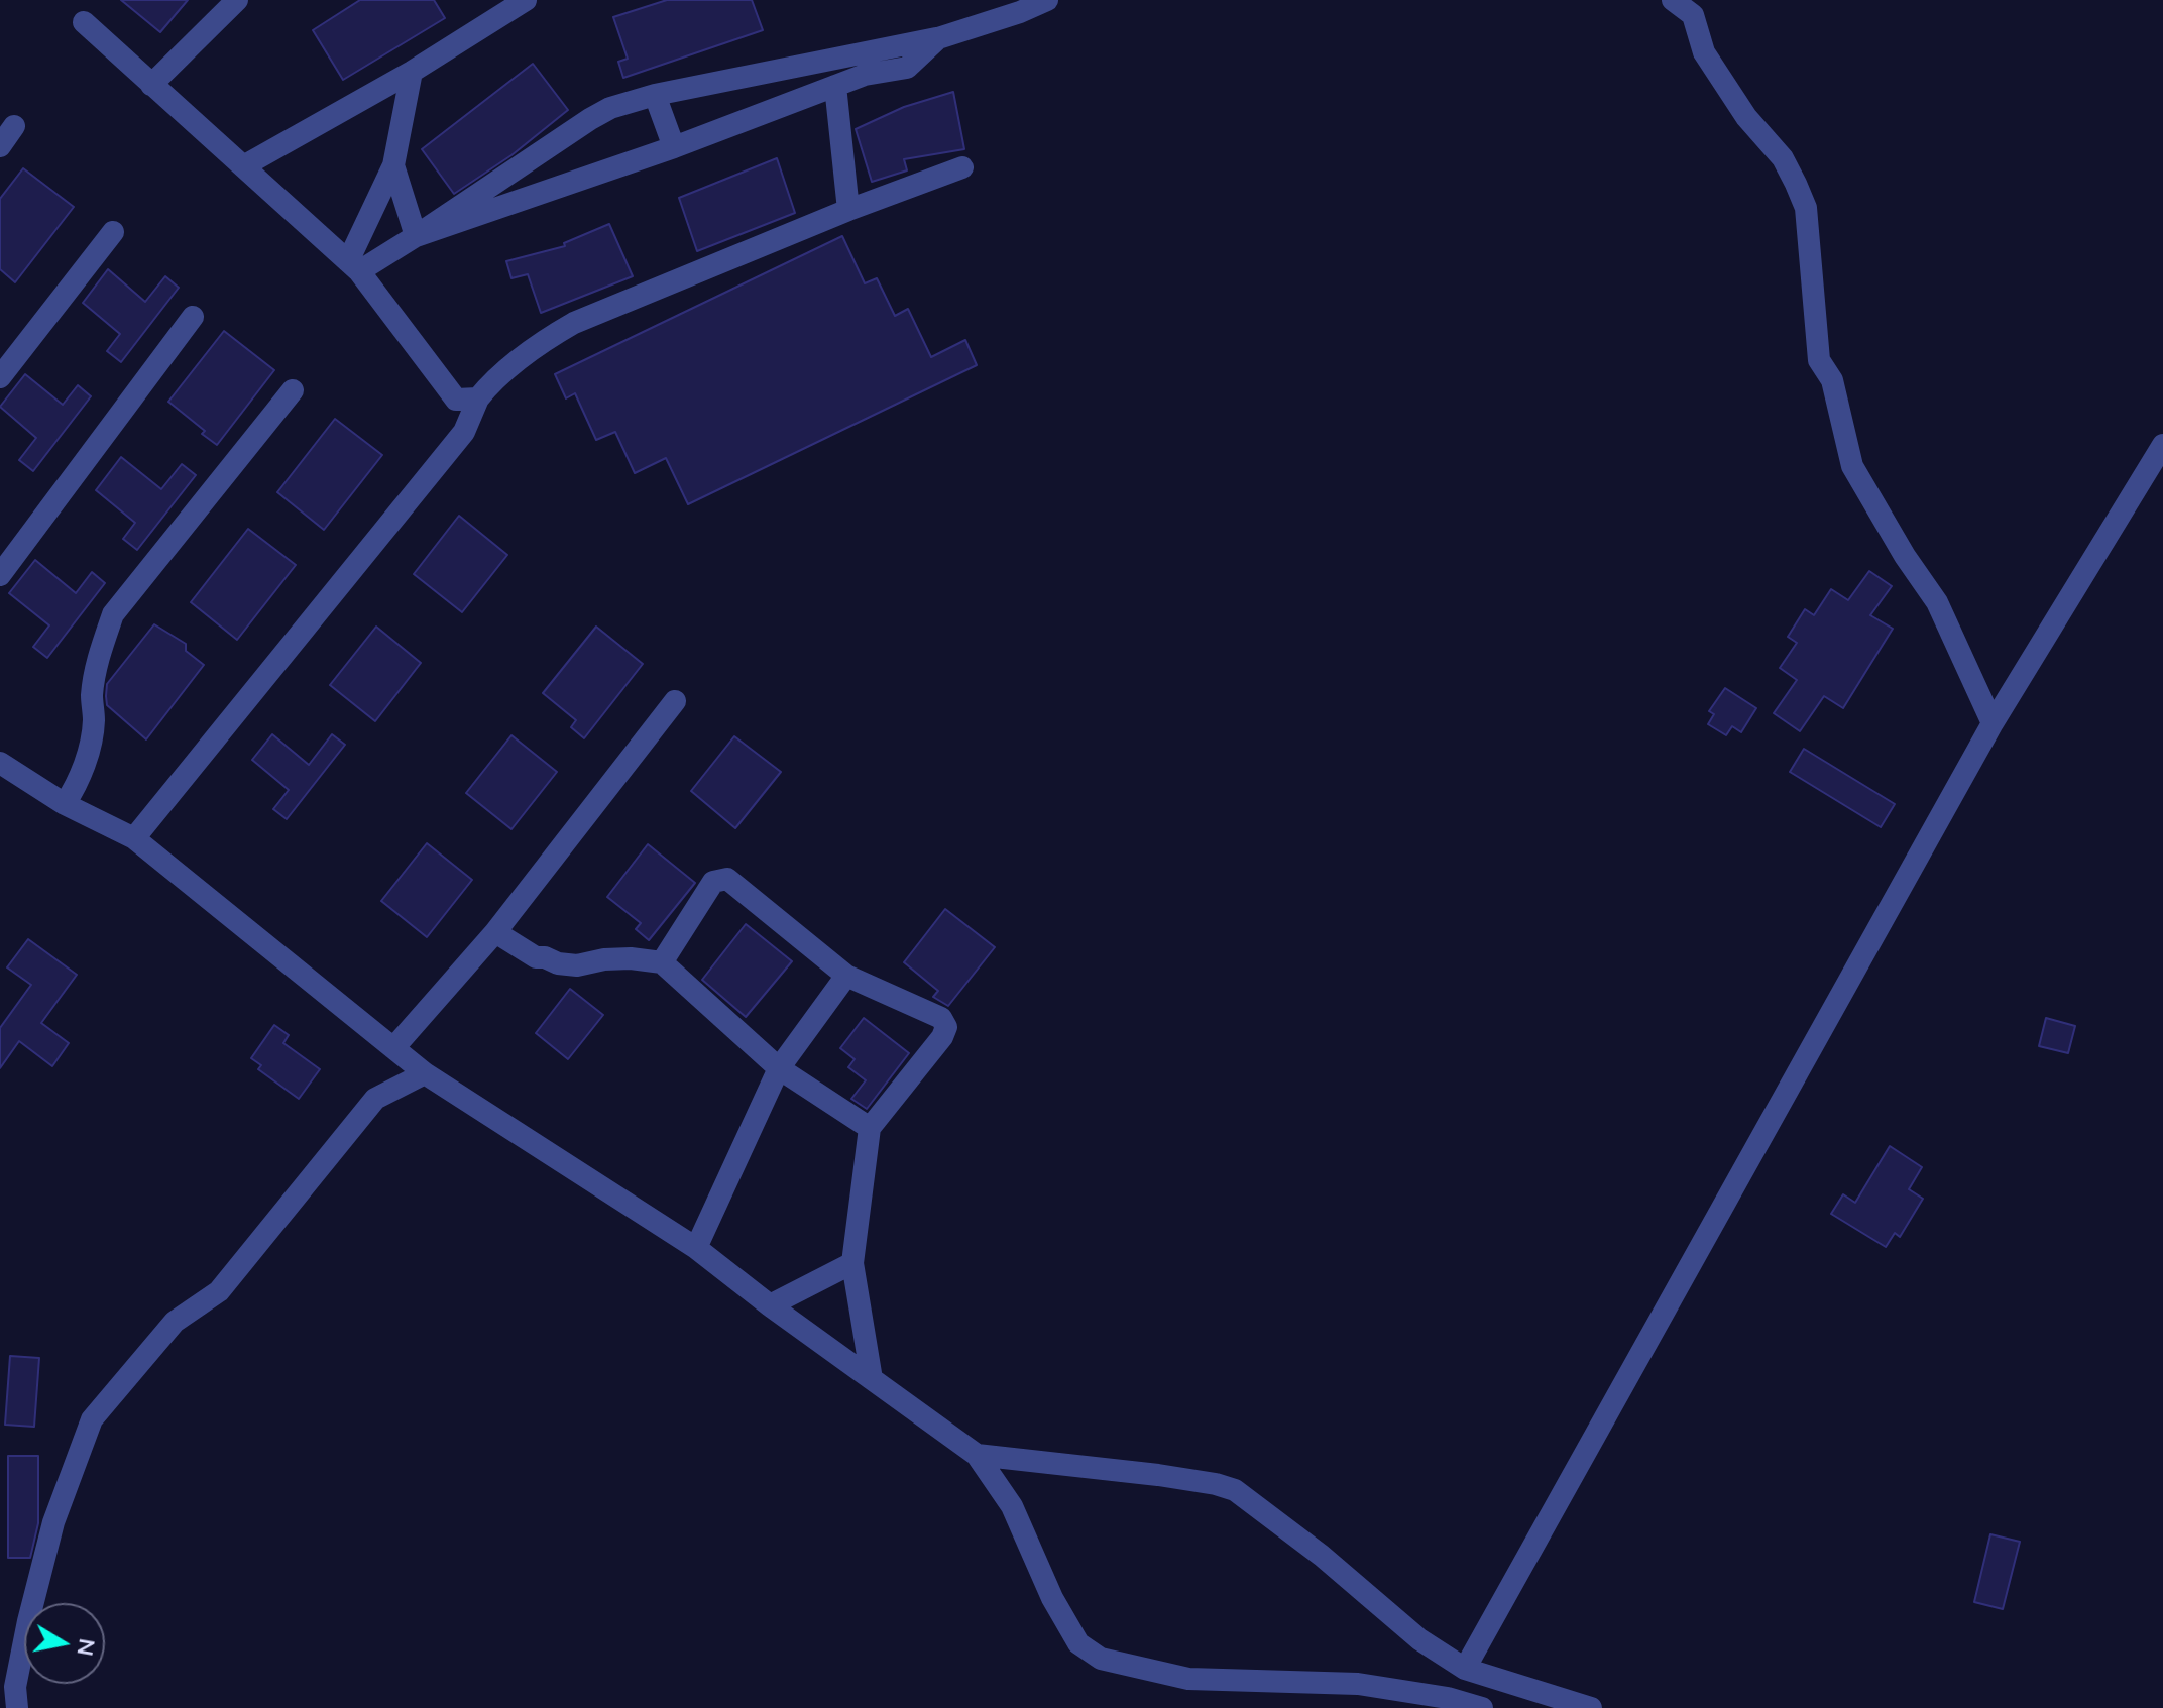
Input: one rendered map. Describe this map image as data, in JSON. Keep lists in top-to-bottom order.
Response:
{
  "north": "right"
}
